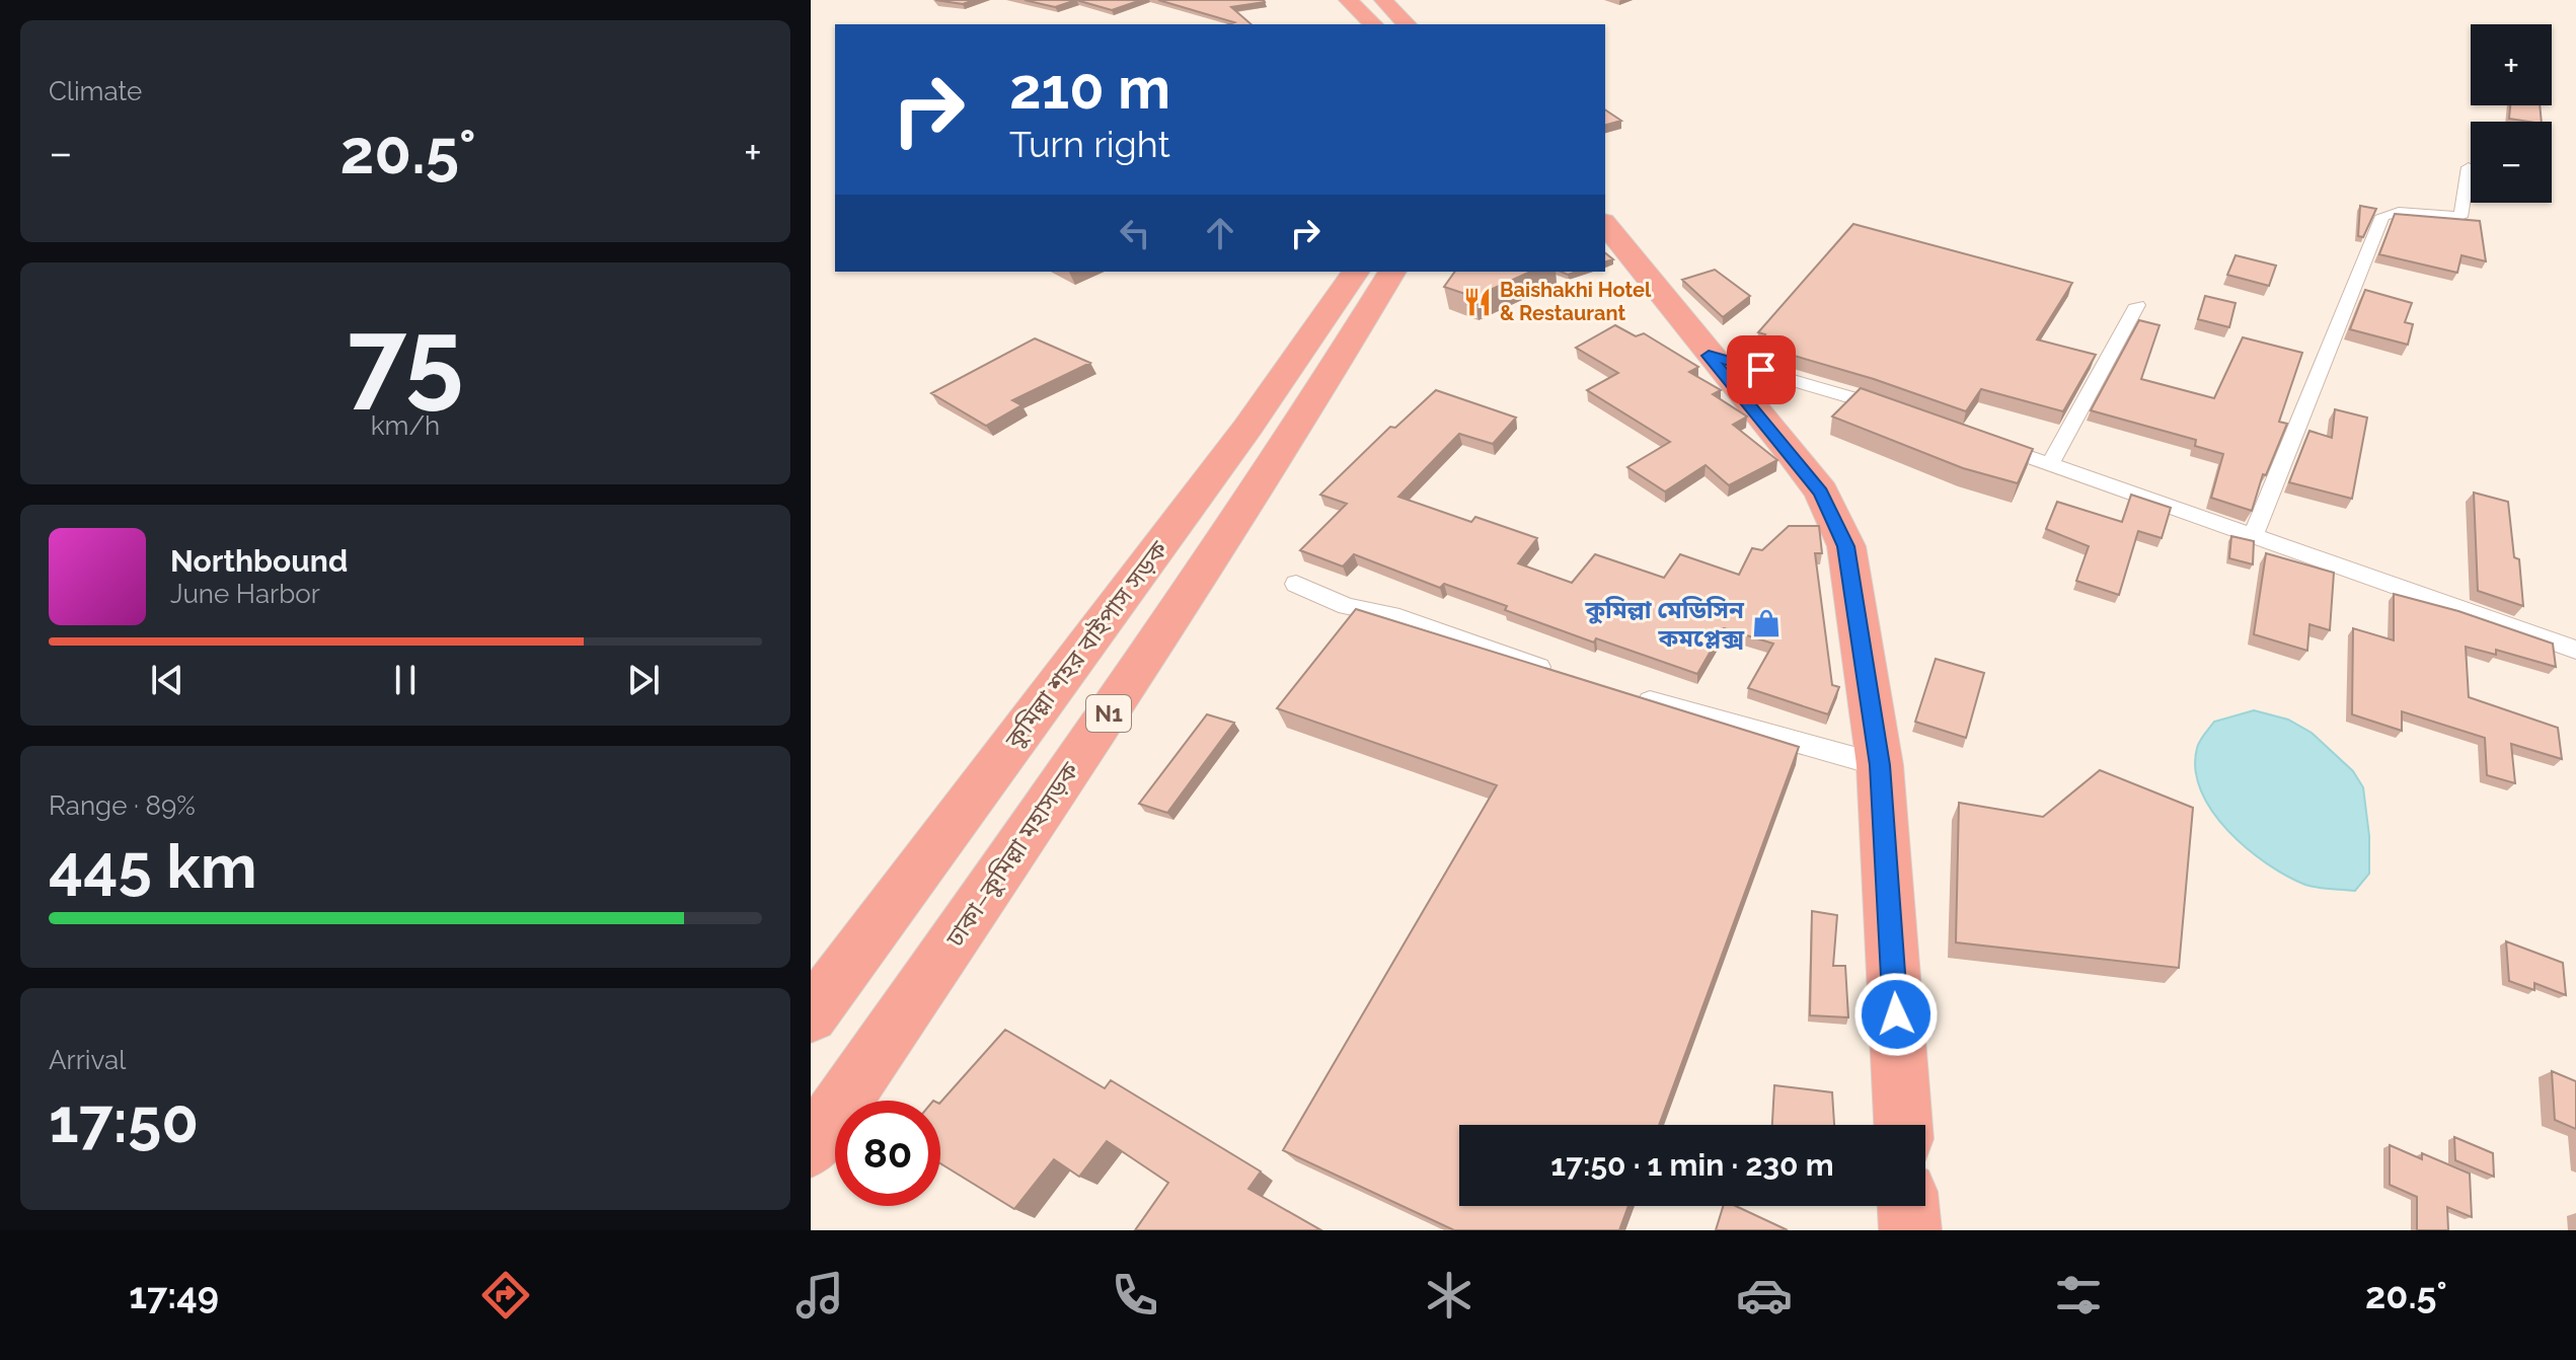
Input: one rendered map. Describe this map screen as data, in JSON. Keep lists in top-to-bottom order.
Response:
{
  "streets": {
    "highway": ["কুমিল্লা শহর বাইপাস সড়ক", "N1", "ঢাকা–কুমিল্লা মহাসড়ক"]
  },
  "places": {
    "restaurant": ["Baishakhi Hotel & Restaurant"],
    "shop": ["কুমিল্লা মেডিসিন কমপ্লেক্স"]
  },
  "page": {
    "tile": [
      "Climate",
      ["75", "km/h"],
      ["Range · 89%", "445 km"],
      ["Arrival", "17:50"]
    ],
    "map_buttons": ["+", "−"],
    "turn": ["210 m", "Turn right"],
    "heat": ["−", "20.5°", "+"],
    "song": ["Northbound", "June Harbor"],
    "limit": "80",
    "trip": "17:50 · 1 min · 230 m",
    "tabs": ["17:49", "20.5°"]
  }
}
